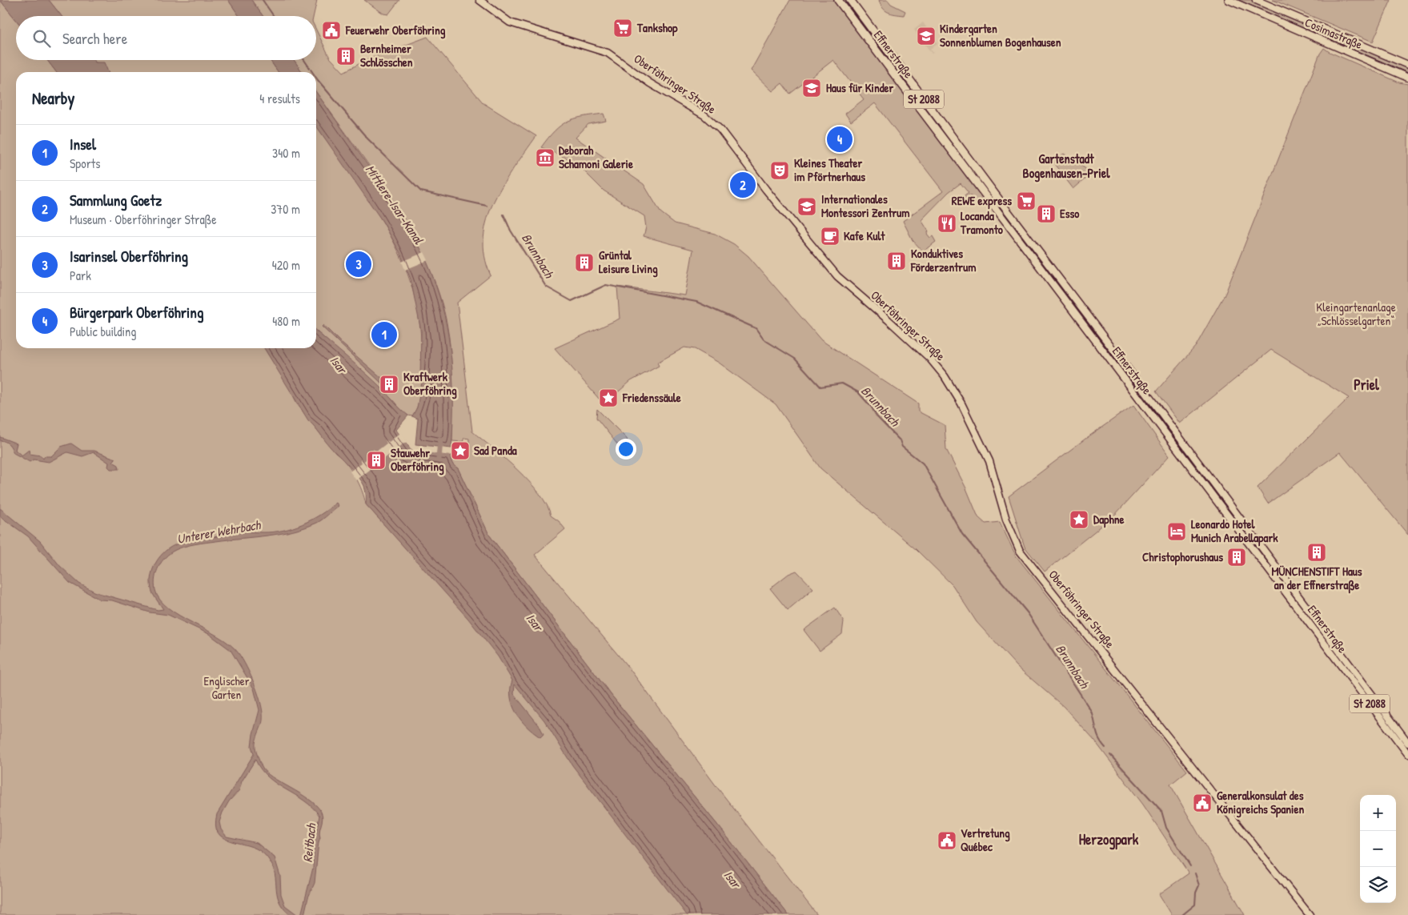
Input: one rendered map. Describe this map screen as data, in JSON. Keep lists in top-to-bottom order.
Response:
{
  "streets": {
    "highway": ["Effnerstraße", "St 2088"],
    "main road": ["Cosimastraße", "Oberföhringer Straße"]
  },
  "districts": ["Gartenstadt Bogenhausen-Priel", "Priel", "Herzogpark"],
  "water": [
    "Mittlere-Isar-Kanal",
    "Brunnbach",
    "Isar",
    "Unterer Wehrbach",
    "Reitbach"
  ],
  "parks": ["Kleingartenanlage „Schlösselgarten“", "Englischer Garten"],
  "places": {
    "supermarket": ["Tankshop", "REWE express"],
    "public building": ["Feuerwehr Oberföhring", "Generalkonsulat des Königreichs Spanien", "Vertretung Québec"],
    "school or university": ["Kindergarten Sonnenblumen Bogenhausen", "Haus für Kinder", "Internationales Montessori Zentrum"],
    "building": [
      "Bernheimer Schlösschen",
      "Esso",
      "Konduktives Förderzentrum",
      "Grüntal Leisure Living",
      "Kraftwerk Oberföhring",
      "Stauwehr Oberföhring",
      "MÜNCHENSTIFT Haus an der Effnerstraße",
      "Christophorushaus"
    ],
    "museum": ["Deborah Schamoni Galerie"],
    "theatre": ["Kleines Theater im Pförtnerhaus"],
    "restaurant": ["Locanda Tramonto"],
    "cafe": ["Kafe Kult"],
    "place": ["Friedenssäule", "Sad Panda", "Daphne"],
    "hotel": ["Leonardo Hotel Munich Arabellapark"]
  },
  "page": {
    "search": "Search here",
    "heading": ["Nearby", "4 results"],
    "list": [
      {
        "mark": "1",
        "name": "Insel",
        "note": "Sports",
        "value": "340 m"
      },
      {
        "mark": "2",
        "name": "Sammlung Goetz",
        "note": "Museum · Oberföhringer Straße",
        "value": "370 m"
      },
      {
        "mark": "3",
        "name": "Isarinsel Oberföhring",
        "note": "Park",
        "value": "420 m"
      },
      {
        "mark": "4",
        "name": "Bürgerpark Oberföhring",
        "note": "Public building",
        "value": "480 m"
      }
    ],
    "pins": [
      "4",
      "2",
      "3",
      "1"
    ],
    "map_buttons": ["+", "−"]
  }
}
